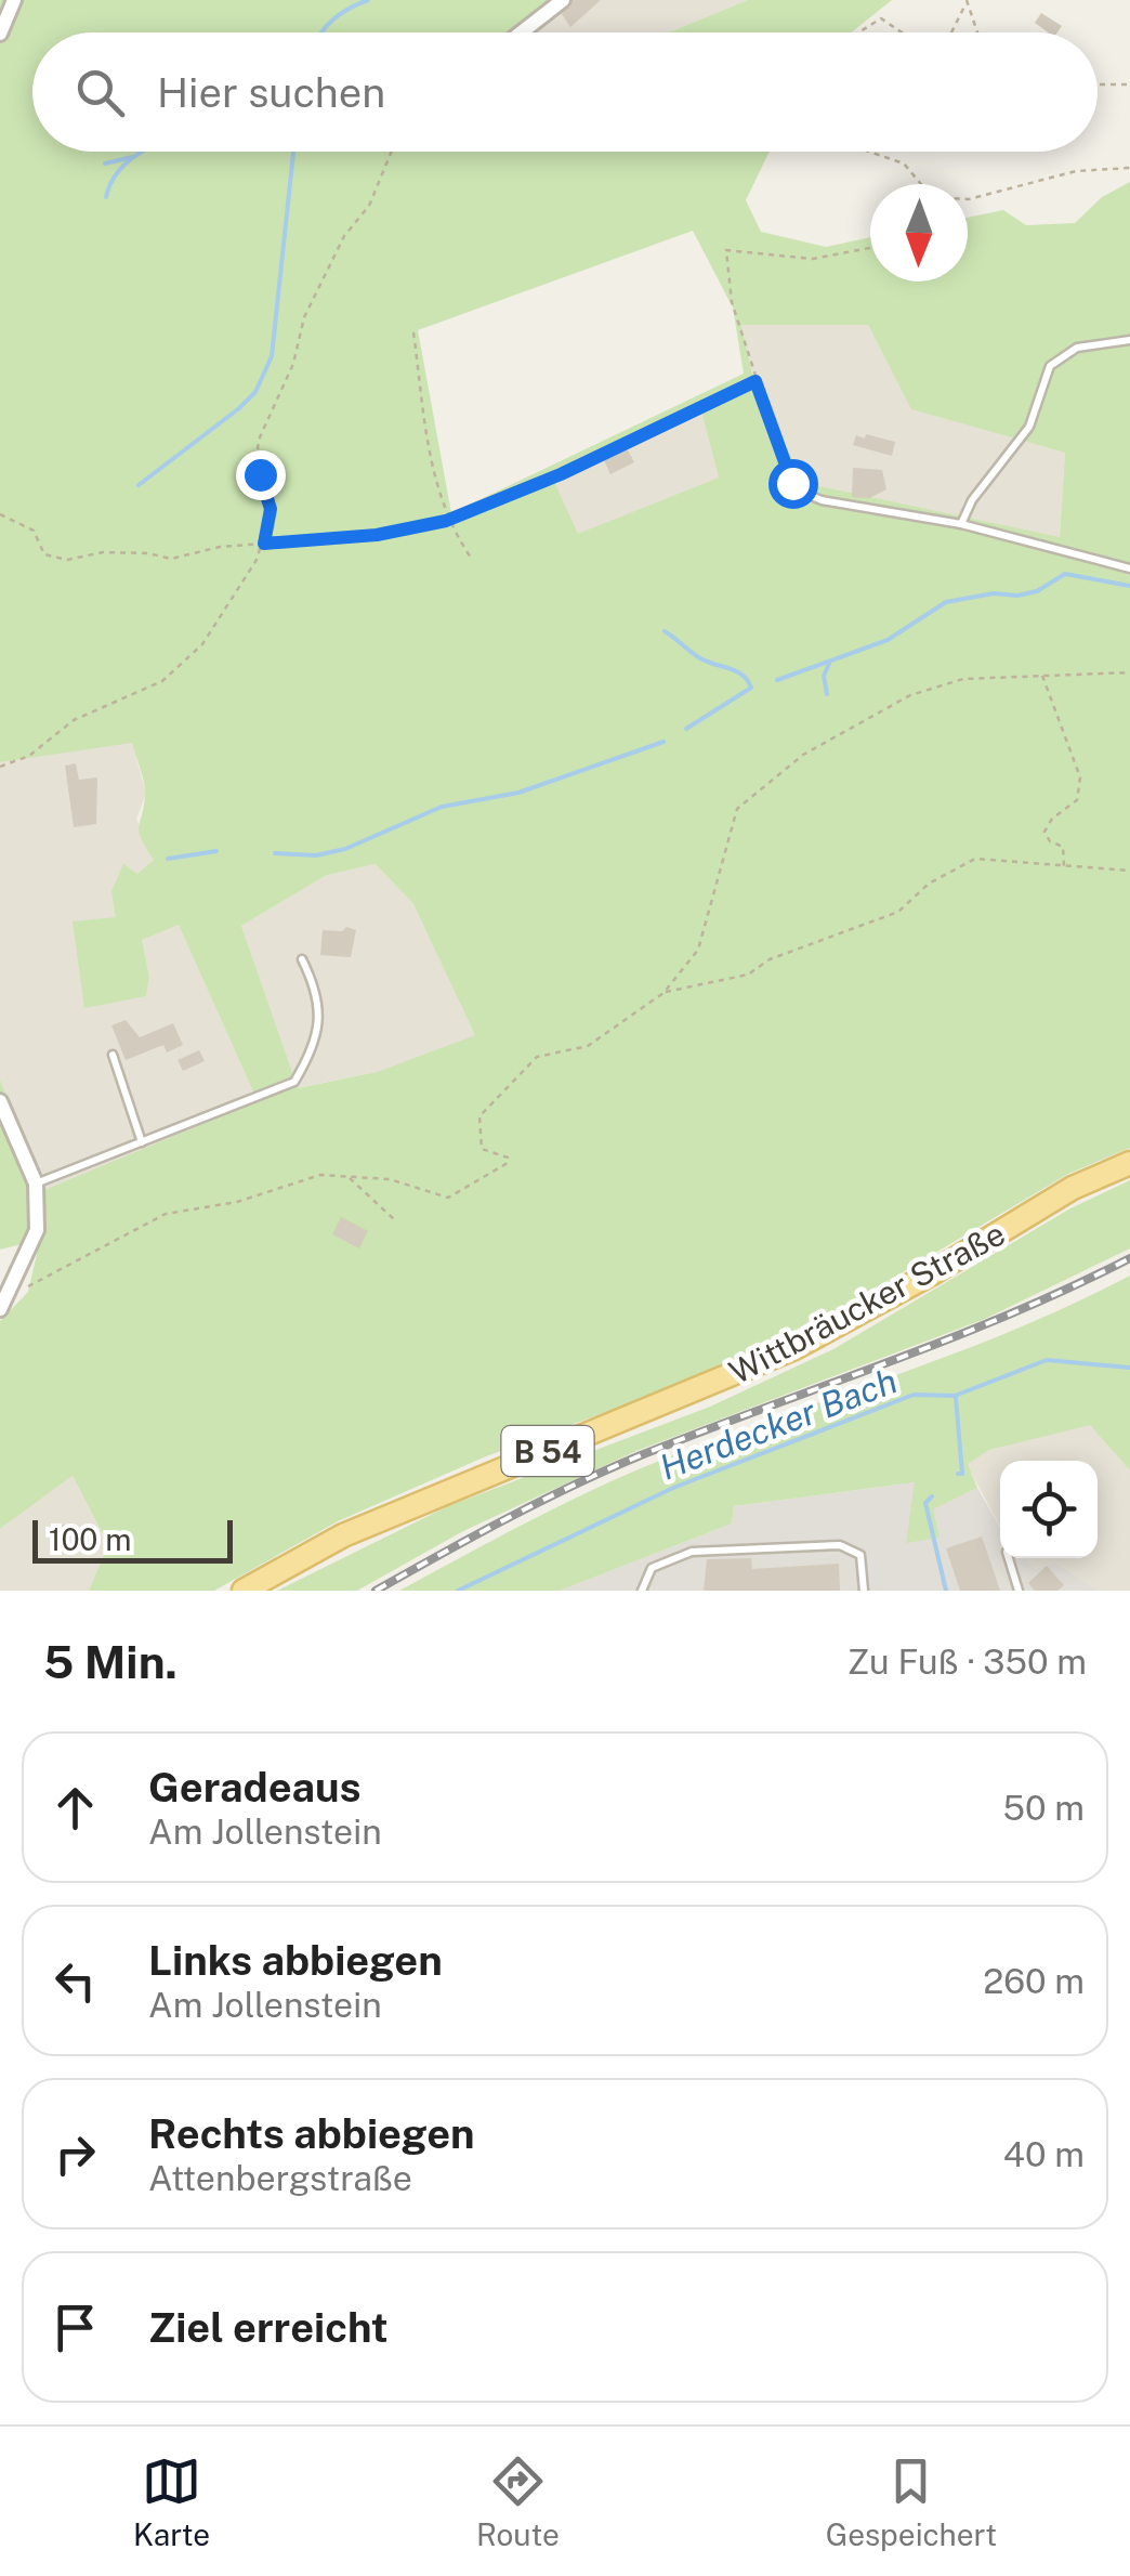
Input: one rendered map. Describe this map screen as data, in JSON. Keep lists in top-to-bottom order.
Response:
{
  "streets": {
    "main road": ["Wittbräucker Straße", "B 54"]
  },
  "water": ["Herdecker Bach"],
  "scale_bar": "100 m",
  "north": "bottom",
  "page": {
    "search": "Hier suchen",
    "scale": "100 m",
    "heading": ["5 Min.", "Zu Fuß · 350 m"],
    "list": [
      ["Geradeaus", "Am Jollenstein", "50 m"],
      ["Links abbiegen", "Am Jollenstein", "260 m"],
      ["Rechts abbiegen", "Attenbergstraße", "40 m"],
      "Ziel erreicht"
    ],
    "nav": ["Karte", "Route", "Gespeichert"]
  }
}
